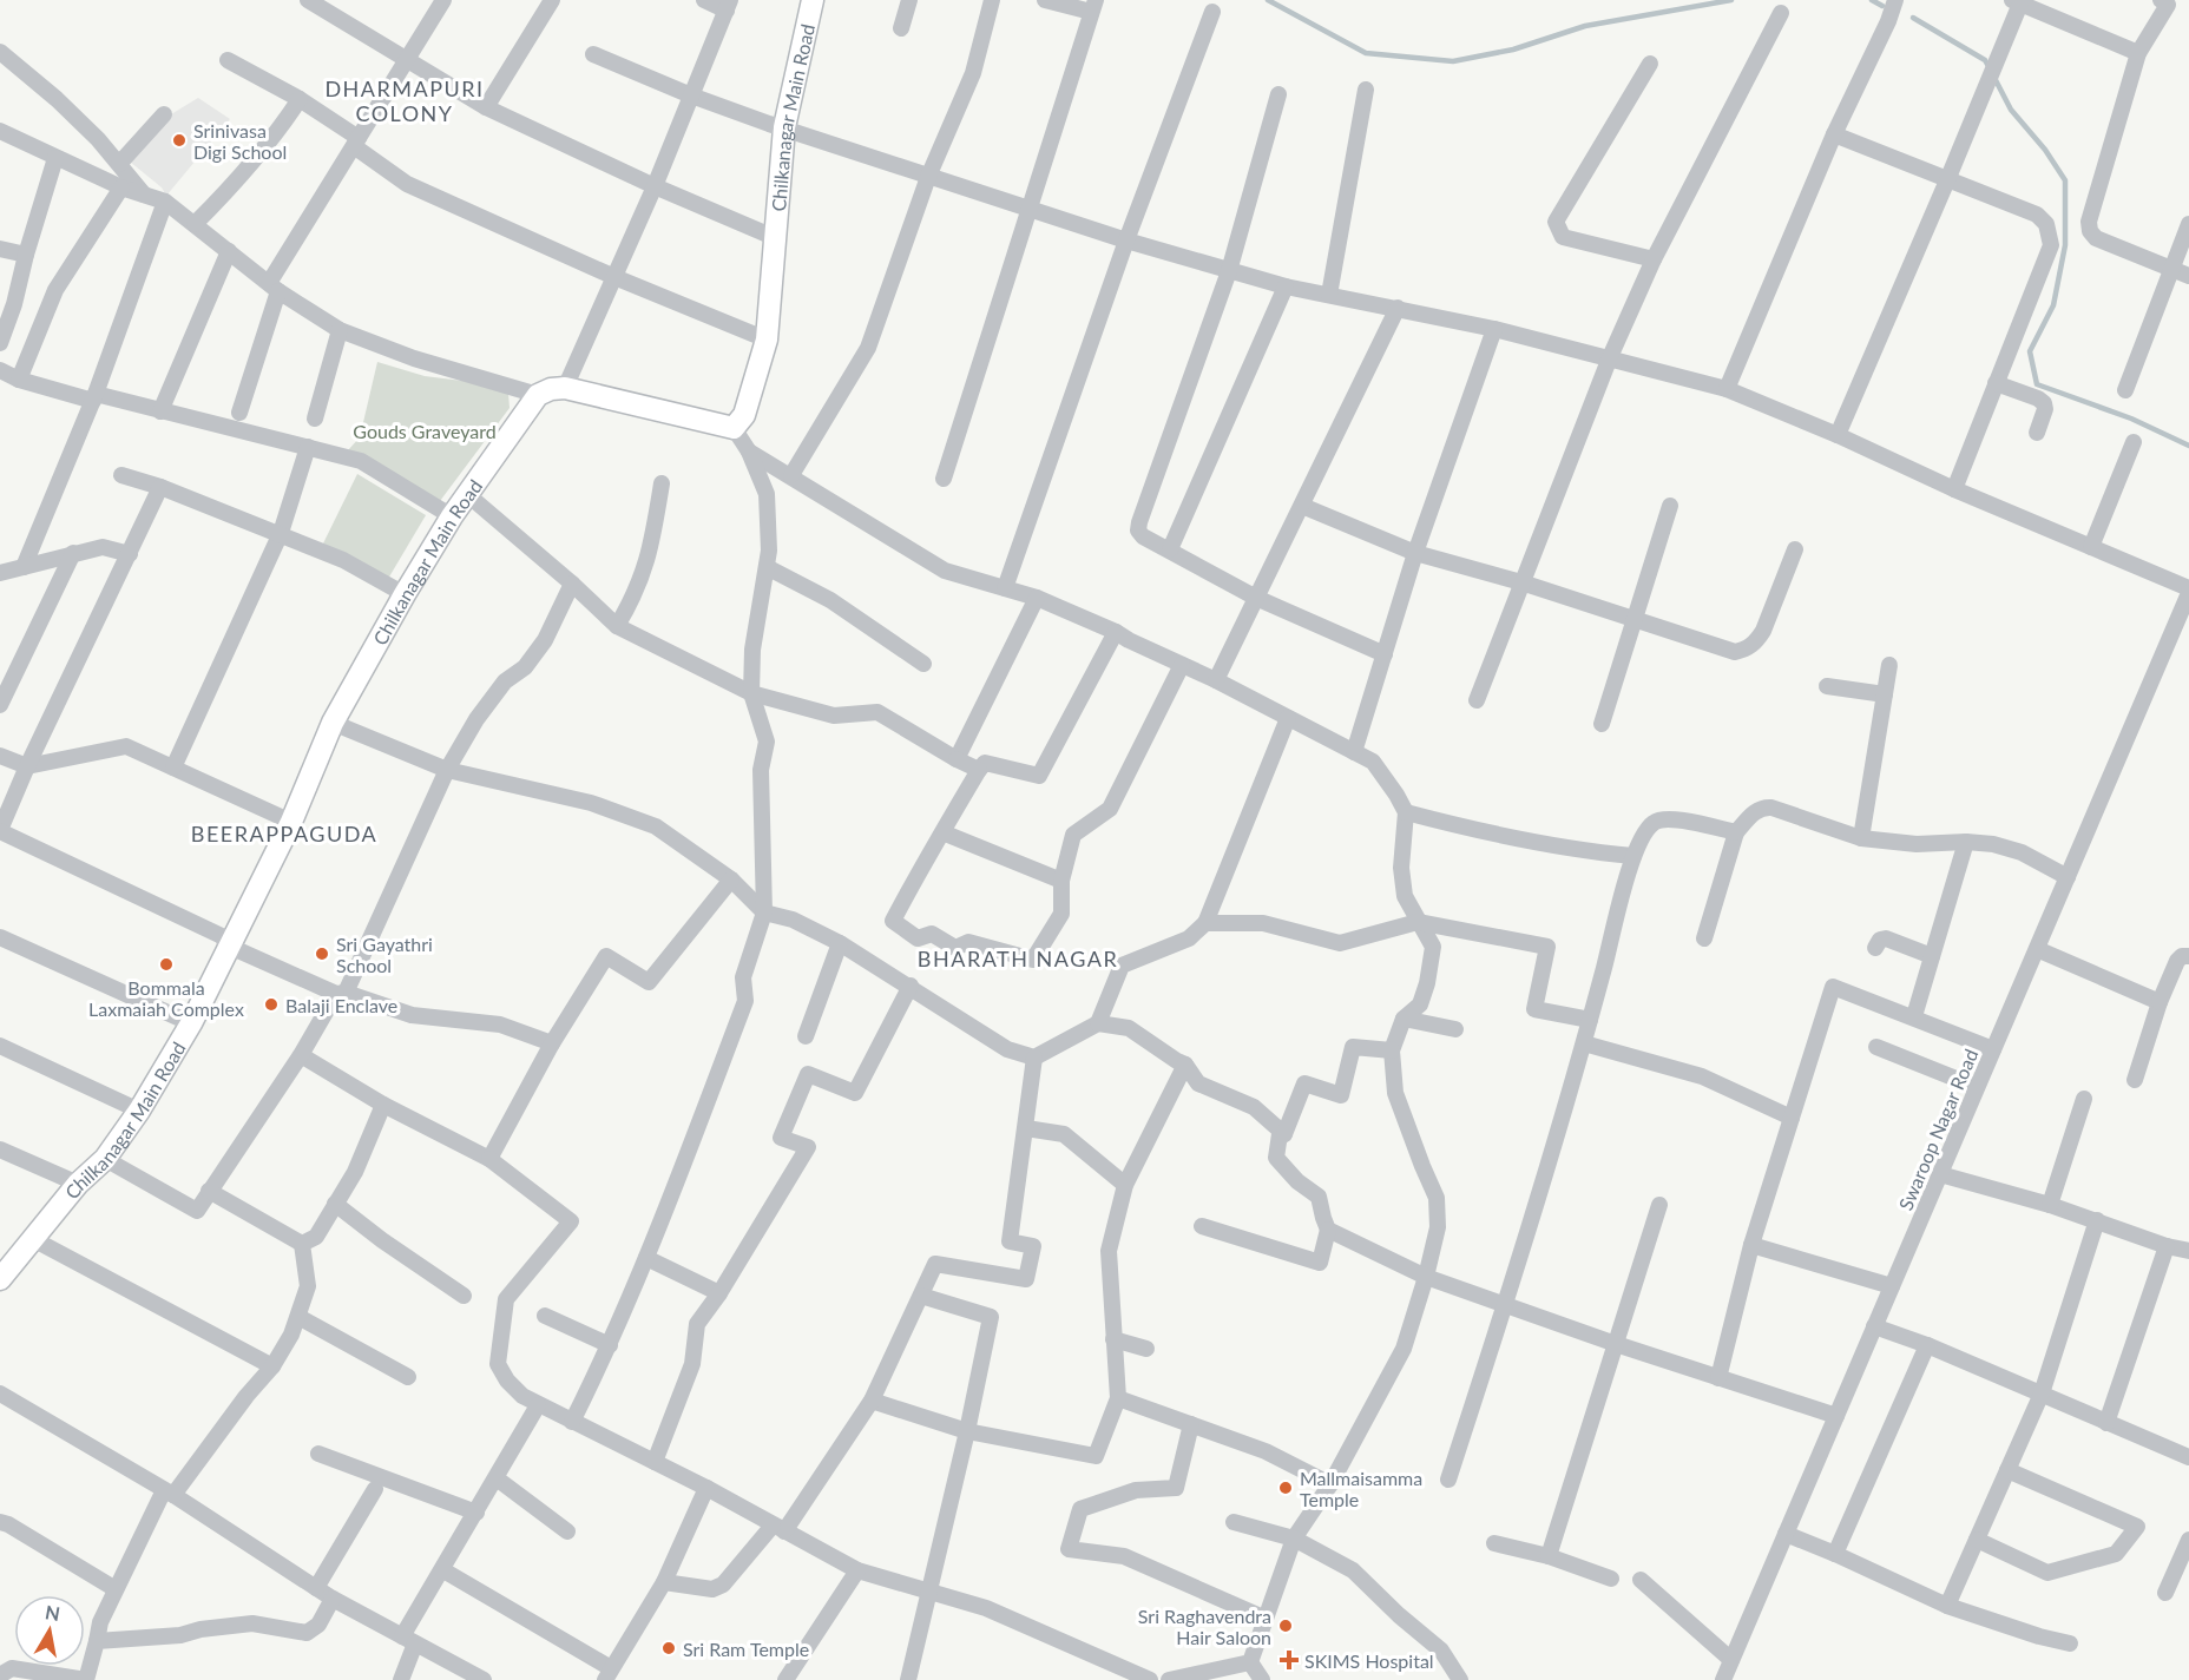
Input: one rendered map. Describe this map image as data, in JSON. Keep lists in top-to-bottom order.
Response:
{
  "streets": {
    "main road": ["Chilkanagar Main Road"],
    "street": ["Swaroop Nagar Road"]
  },
  "districts": ["DHARMAPURI COLONY", "BEERAPPAGUDA", "BHARATH NAGAR"],
  "parks": ["Gouds Graveyard"],
  "places": {
    "other": [
      "Srinivasa Digi School",
      "Sri Gayathri School",
      "Bommala Laxmaiah Complex",
      "Balaji Enclave",
      "Mallmaisamma Temple",
      "Sri Raghavendra Hair Saloon",
      "Sri Ram Temple"
    ],
    "health": ["SKIMS Hospital"]
  },
  "north": "top"
}
